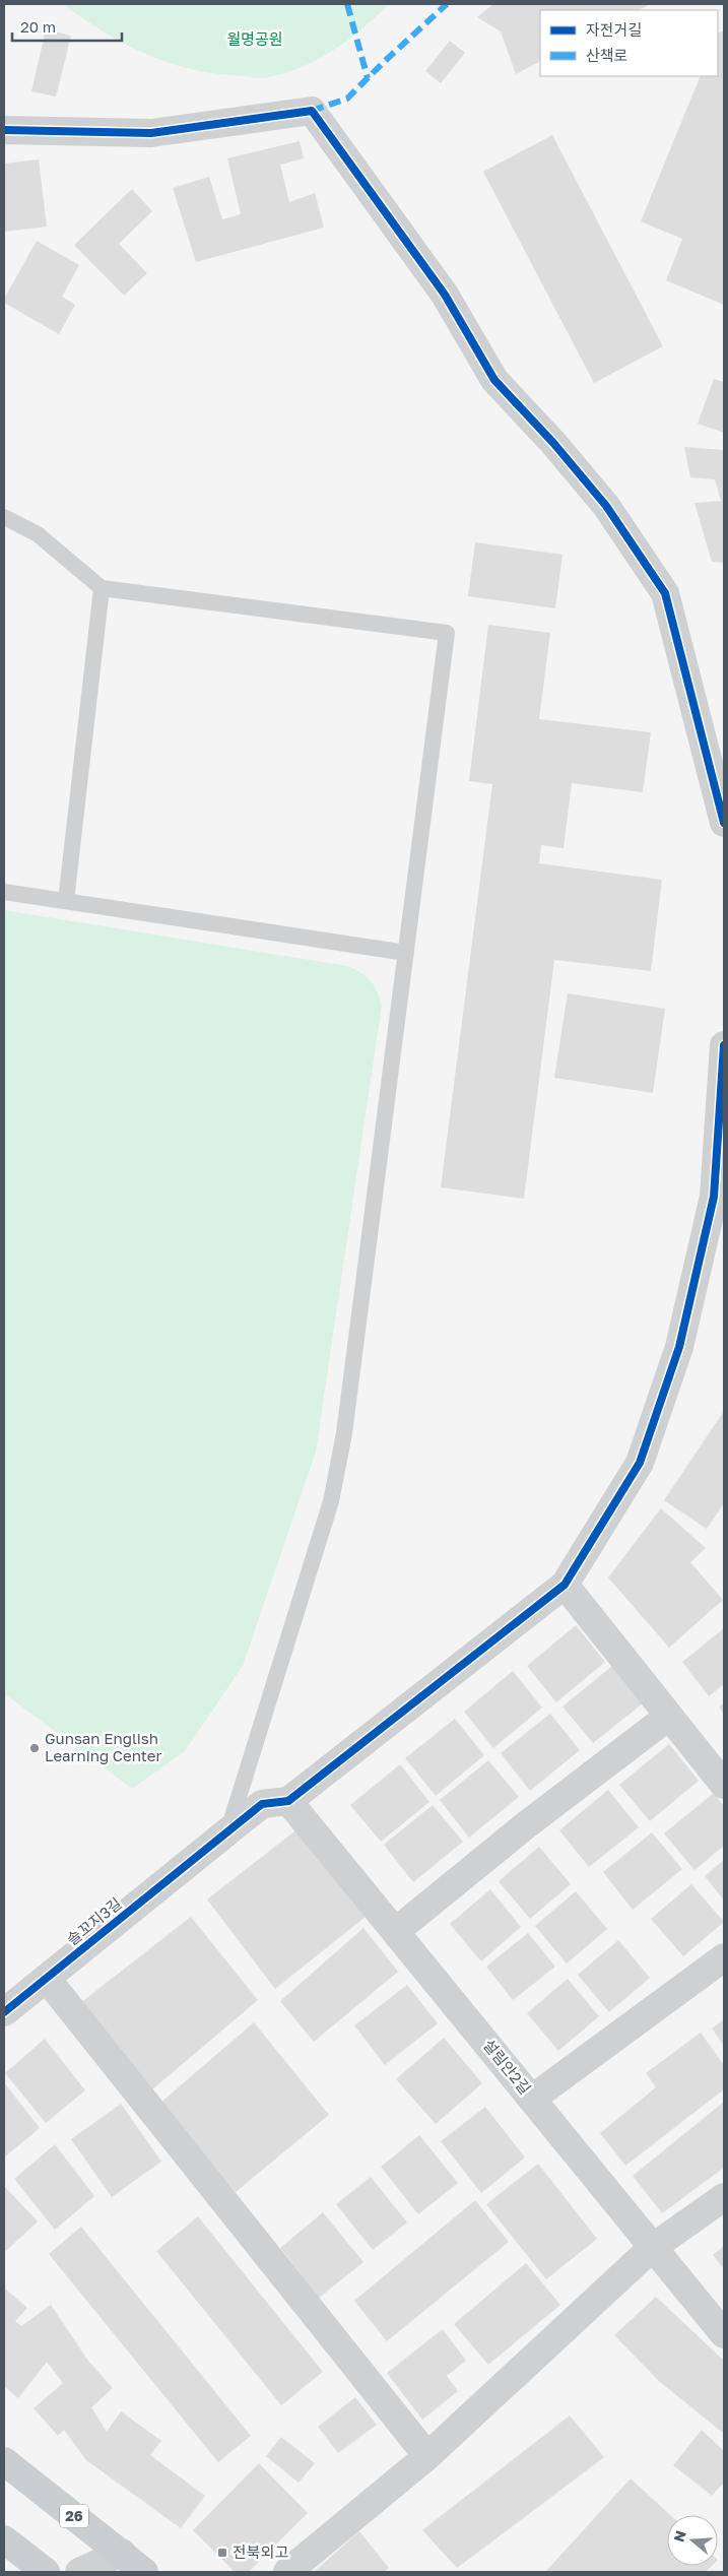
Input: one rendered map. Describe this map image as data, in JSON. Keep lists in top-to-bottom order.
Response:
{
  "streets": {
    "main road": ["26"],
    "street": ["솔꼬지3길", "설림안2길"]
  },
  "crossings": [
    ["솔꼬지3길", "설림안2길"]
  ],
  "parks": ["월명공원"],
  "places": {
    "other": ["Gunsan English Learning Center"],
    "transit": ["전북외고"]
  },
  "legend": ["자전거길", "산책로"],
  "scale_bar": "20 m",
  "north": "left"
}
